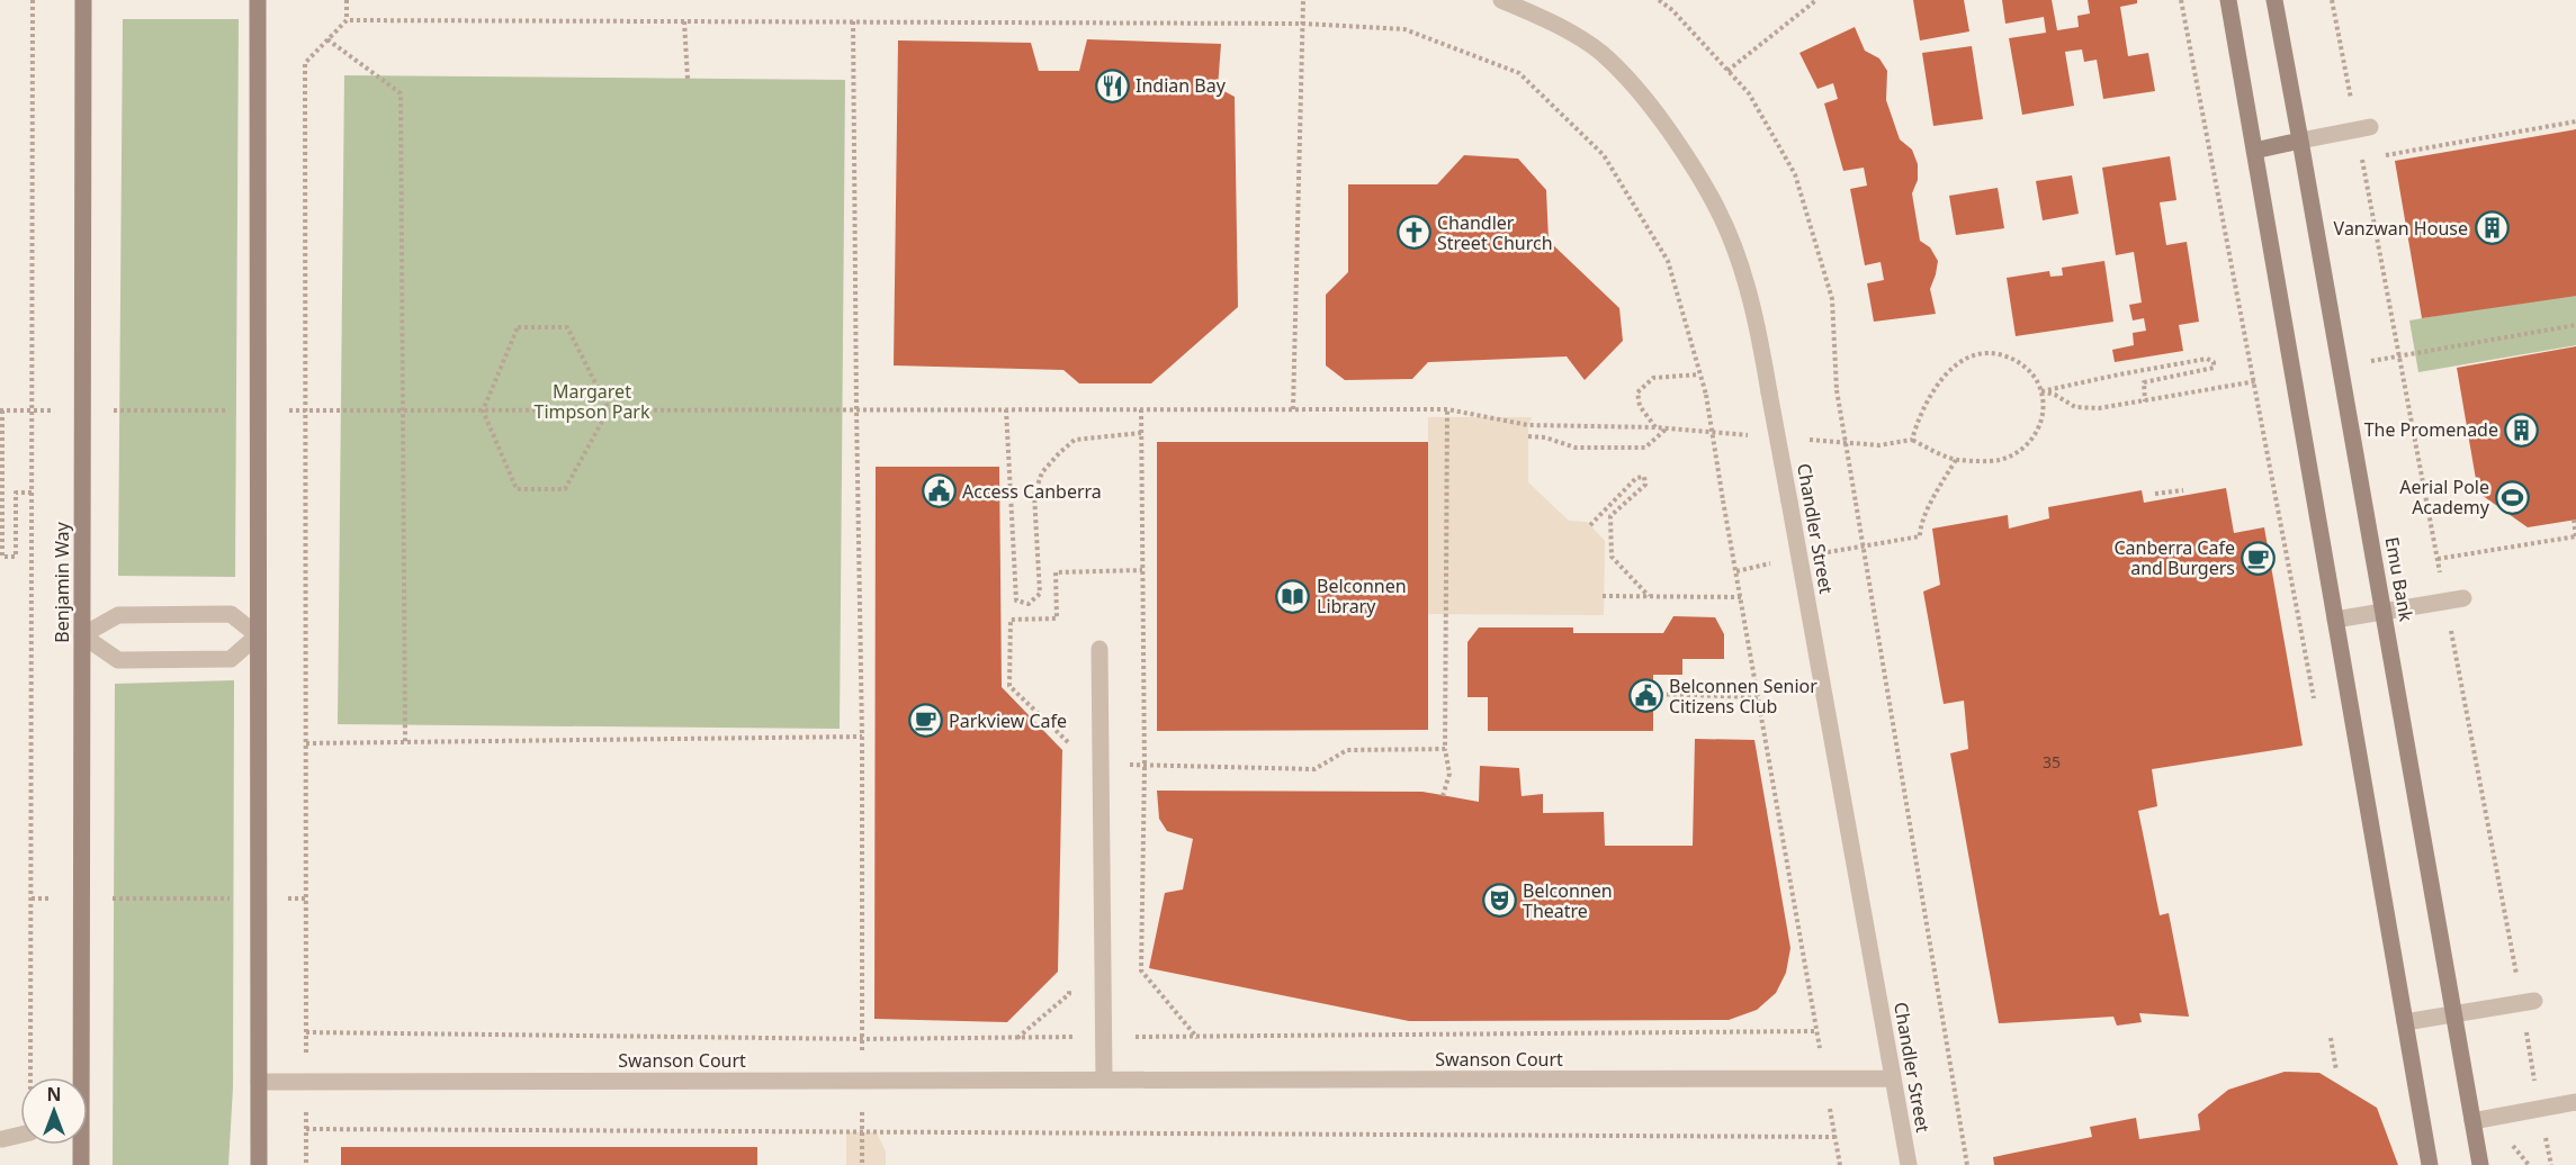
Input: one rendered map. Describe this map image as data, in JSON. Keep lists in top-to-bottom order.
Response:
{
  "streets": {
    "street": [
      "Chandler Street",
      "Emu Bank",
      "Benjamin Way",
      "Swanson Court"
    ]
  },
  "crossings": [
    ["Chandler Street", "Swanson Court"]
  ],
  "parks": ["Margaret Timpson Park"],
  "places": {
    "restaurant": ["Indian Bay"],
    "building": ["Vanzwan House", "The Promenade"],
    "church": ["Chandler Street Church"],
    "public building": ["Access Canberra", "Belconnen Senior Citizens Club"],
    "sports": ["Aerial Pole Academy"],
    "cafe": ["Canberra Cafe and Burgers", "Parkview Cafe"],
    "library": ["Belconnen Library"],
    "theatre": ["Belconnen Theatre"]
  },
  "house_numbers": ["35"],
  "north": "top"
}
